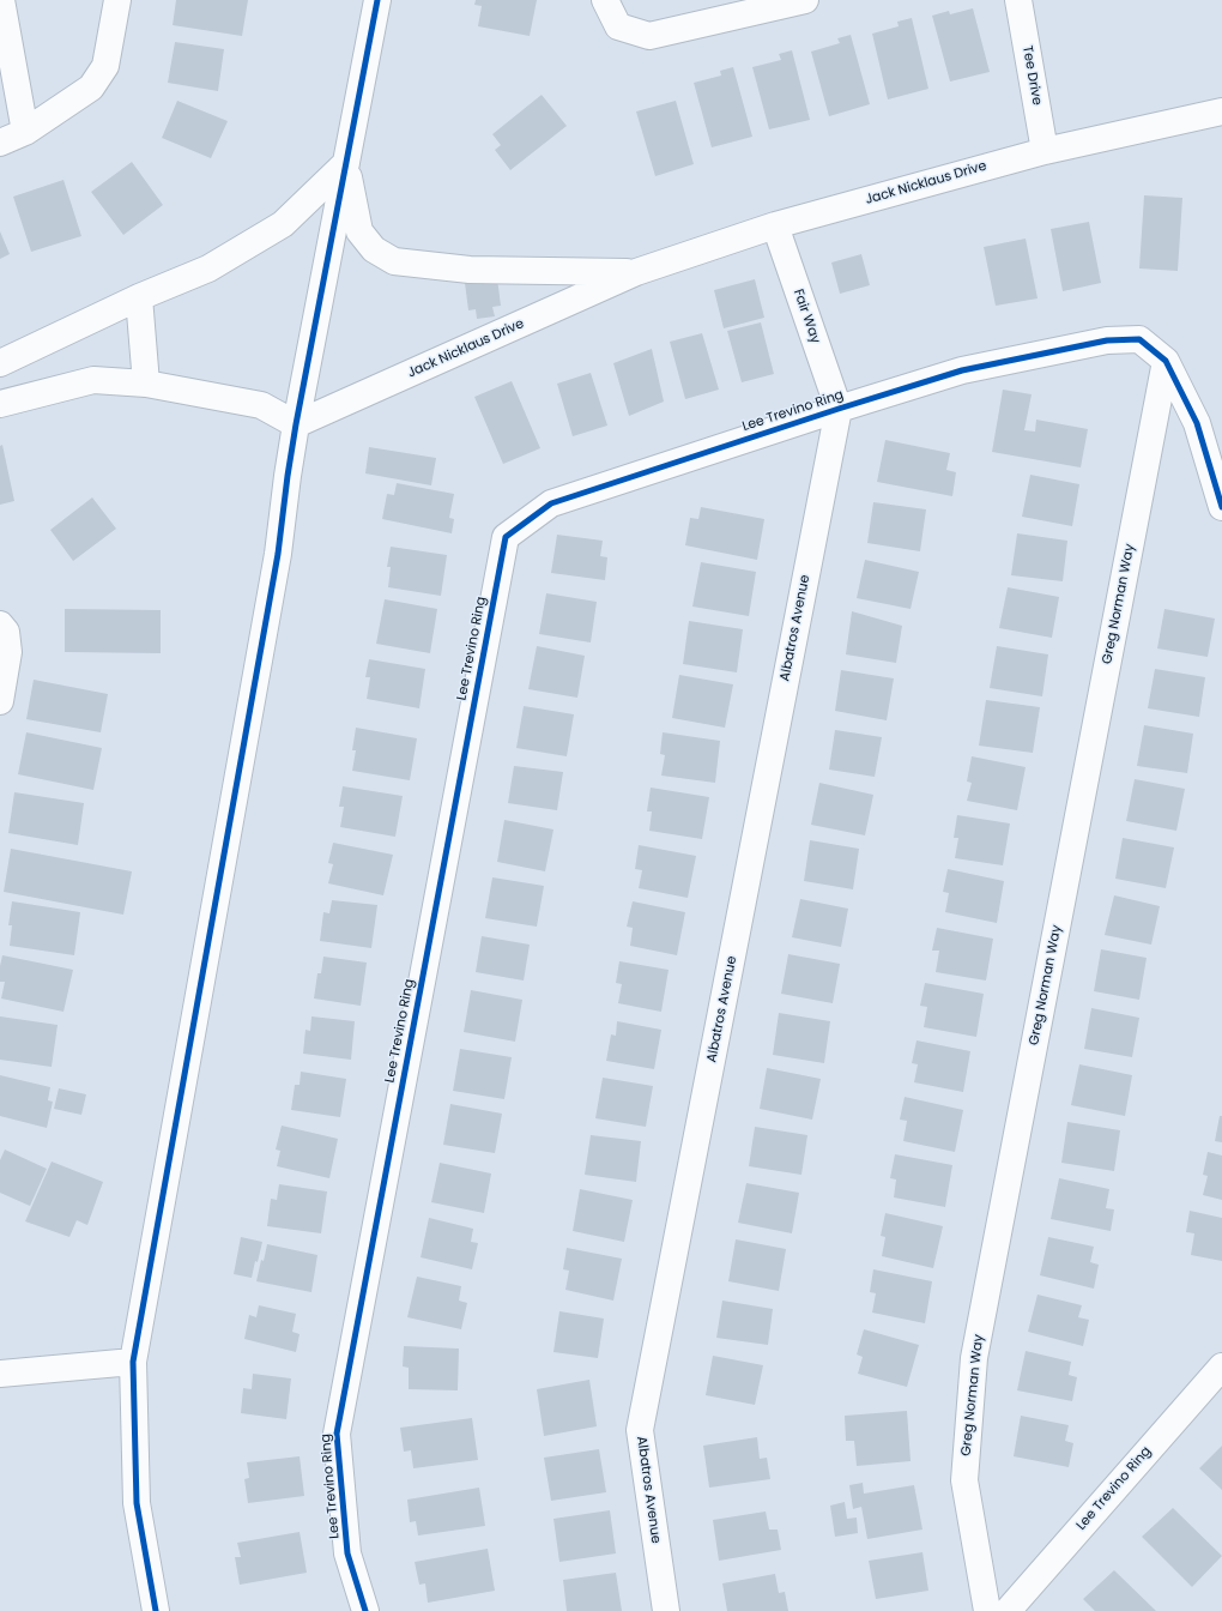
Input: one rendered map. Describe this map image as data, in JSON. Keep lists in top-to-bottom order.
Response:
{
  "streets": {
    "street": [
      "Tee Drive",
      "Jack Nicklaus Drive",
      "Fair Way",
      "Lee Trevino Ring",
      "Greg Norman Way",
      "Albatros Avenue"
    ]
  },
  "crossings": [
    ["Tee Drive", "Jack Nicklaus Drive"],
    ["Jack Nicklaus Drive", "Fair Way"],
    ["Fair Way", "Lee Trevino Ring"],
    ["Fair Way", "Albatros Avenue"],
    ["Lee Trevino Ring", "Greg Norman Way"],
    ["Lee Trevino Ring", "Albatros Avenue"]
  ]
}
